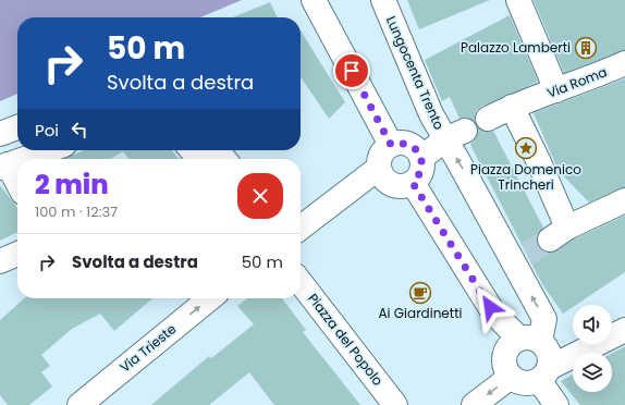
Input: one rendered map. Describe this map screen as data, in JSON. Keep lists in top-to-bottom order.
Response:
{
  "streets": {
    "street": [
      "Lungocenta Trento",
      "Via Roma",
      "Piazza del Popolo",
      "Via Trieste"
    ]
  },
  "one_way": ["Via Trieste"],
  "places": {
    "building": ["Palazzo Lamberti"],
    "place": ["Piazza Domenico Trincheri"],
    "cafe": ["Ai Giardinetti"]
  },
  "page": {
    "turn": ["50 m", "Svolta a destra"],
    "then": "Poi",
    "heading": ["2 min", "100 m · 12:37"],
    "list": [
      {
        "name": "Svolta a destra",
        "value": "50 m"
      }
    ]
  }
}
